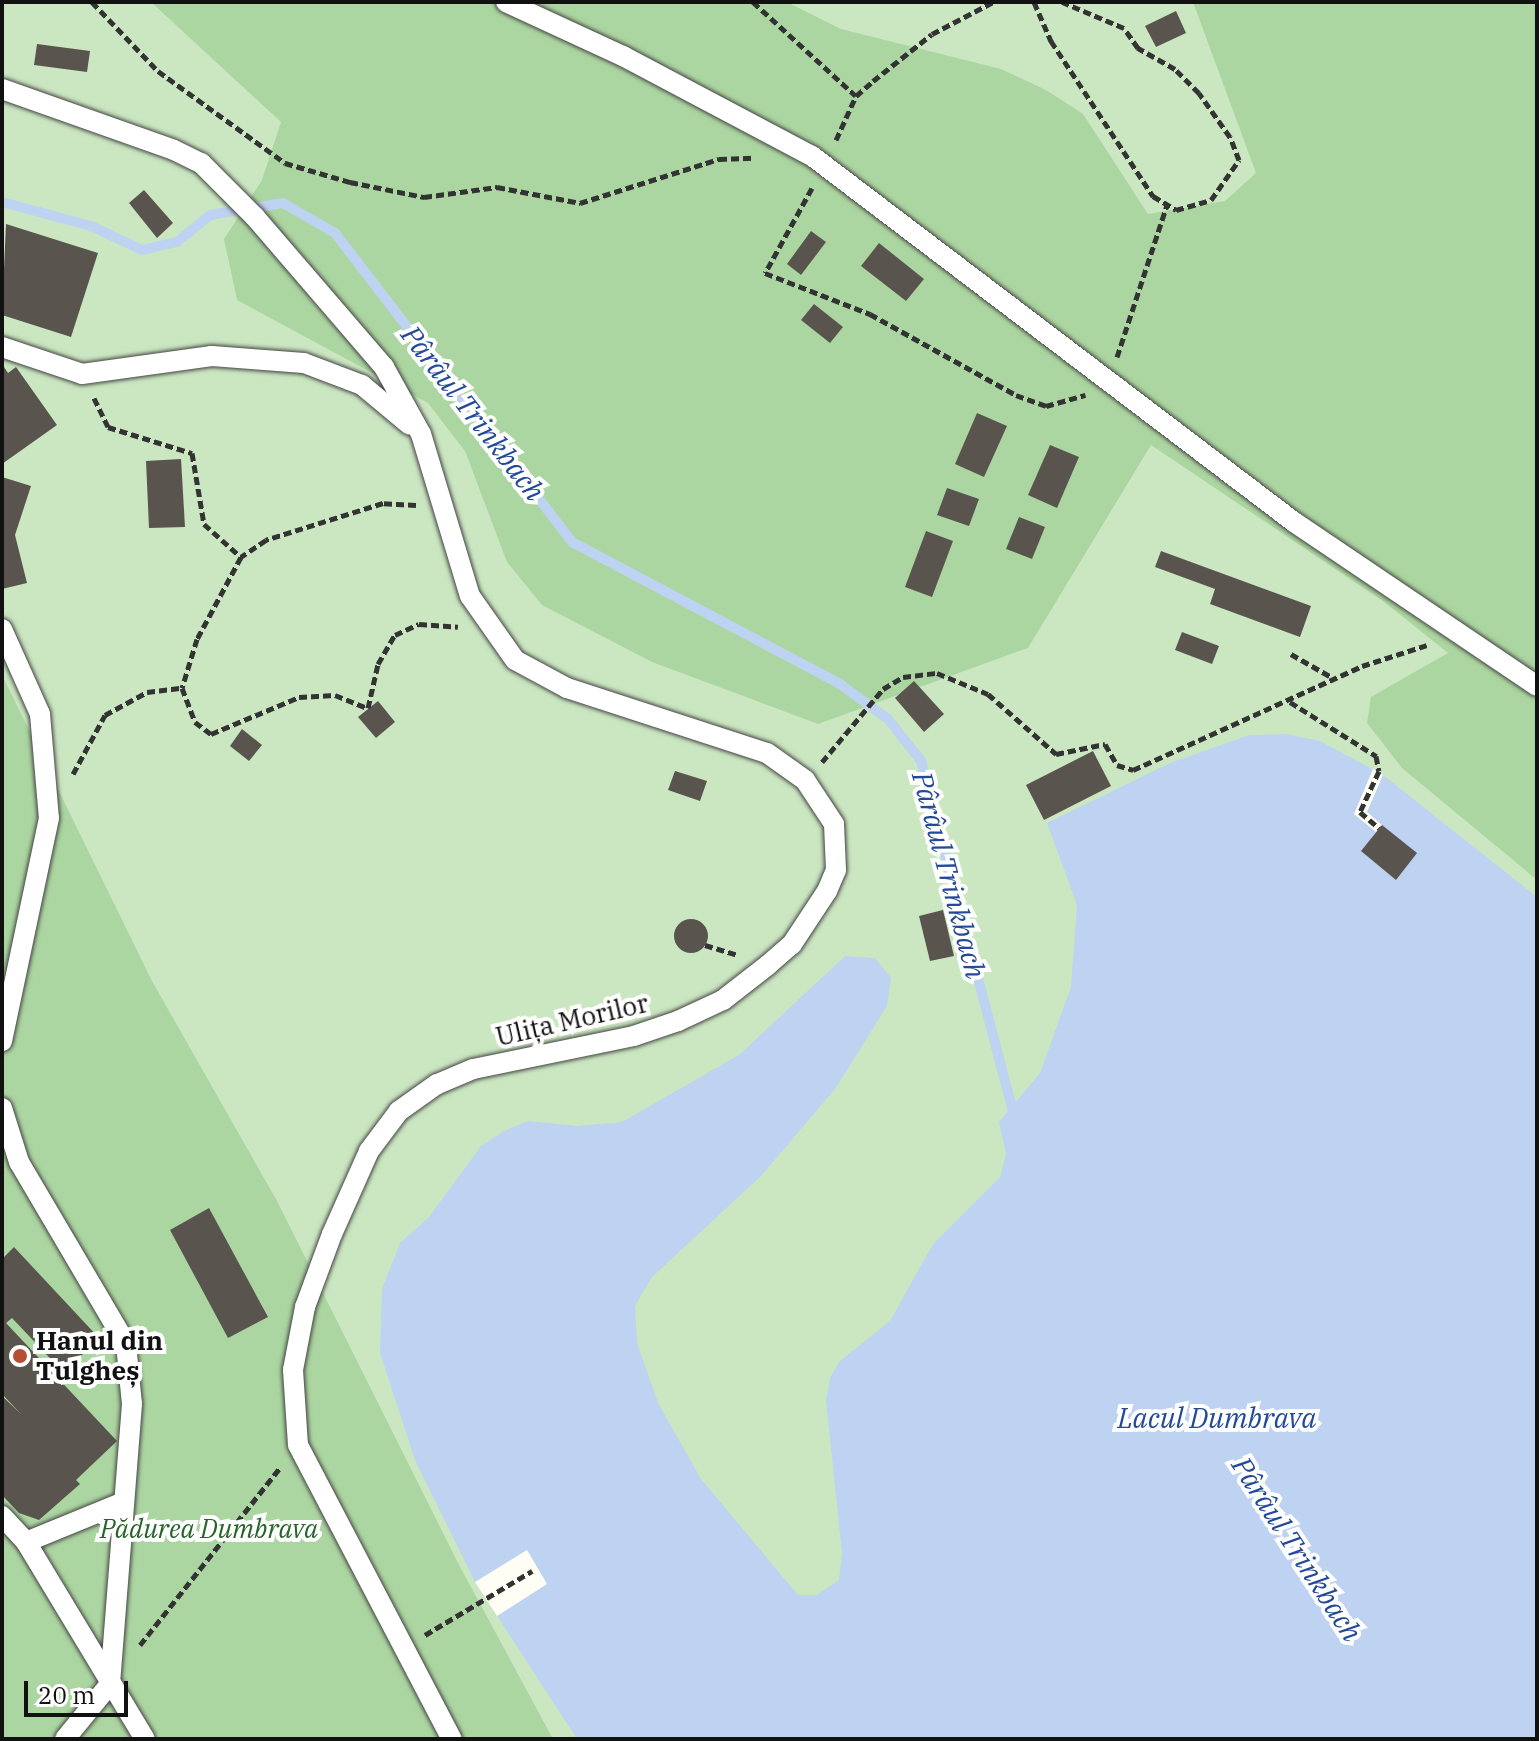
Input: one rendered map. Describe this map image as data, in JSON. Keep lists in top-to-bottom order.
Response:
{
  "streets": {
    "lane": ["Ulița Morilor"]
  },
  "water": ["Pârâul Trinkbach", "Lacul Dumbrava"],
  "parks": ["Pădurea Dumbrava"],
  "places": ["Hanul din Tulgheș"],
  "scale_bar": "20 m"
}
